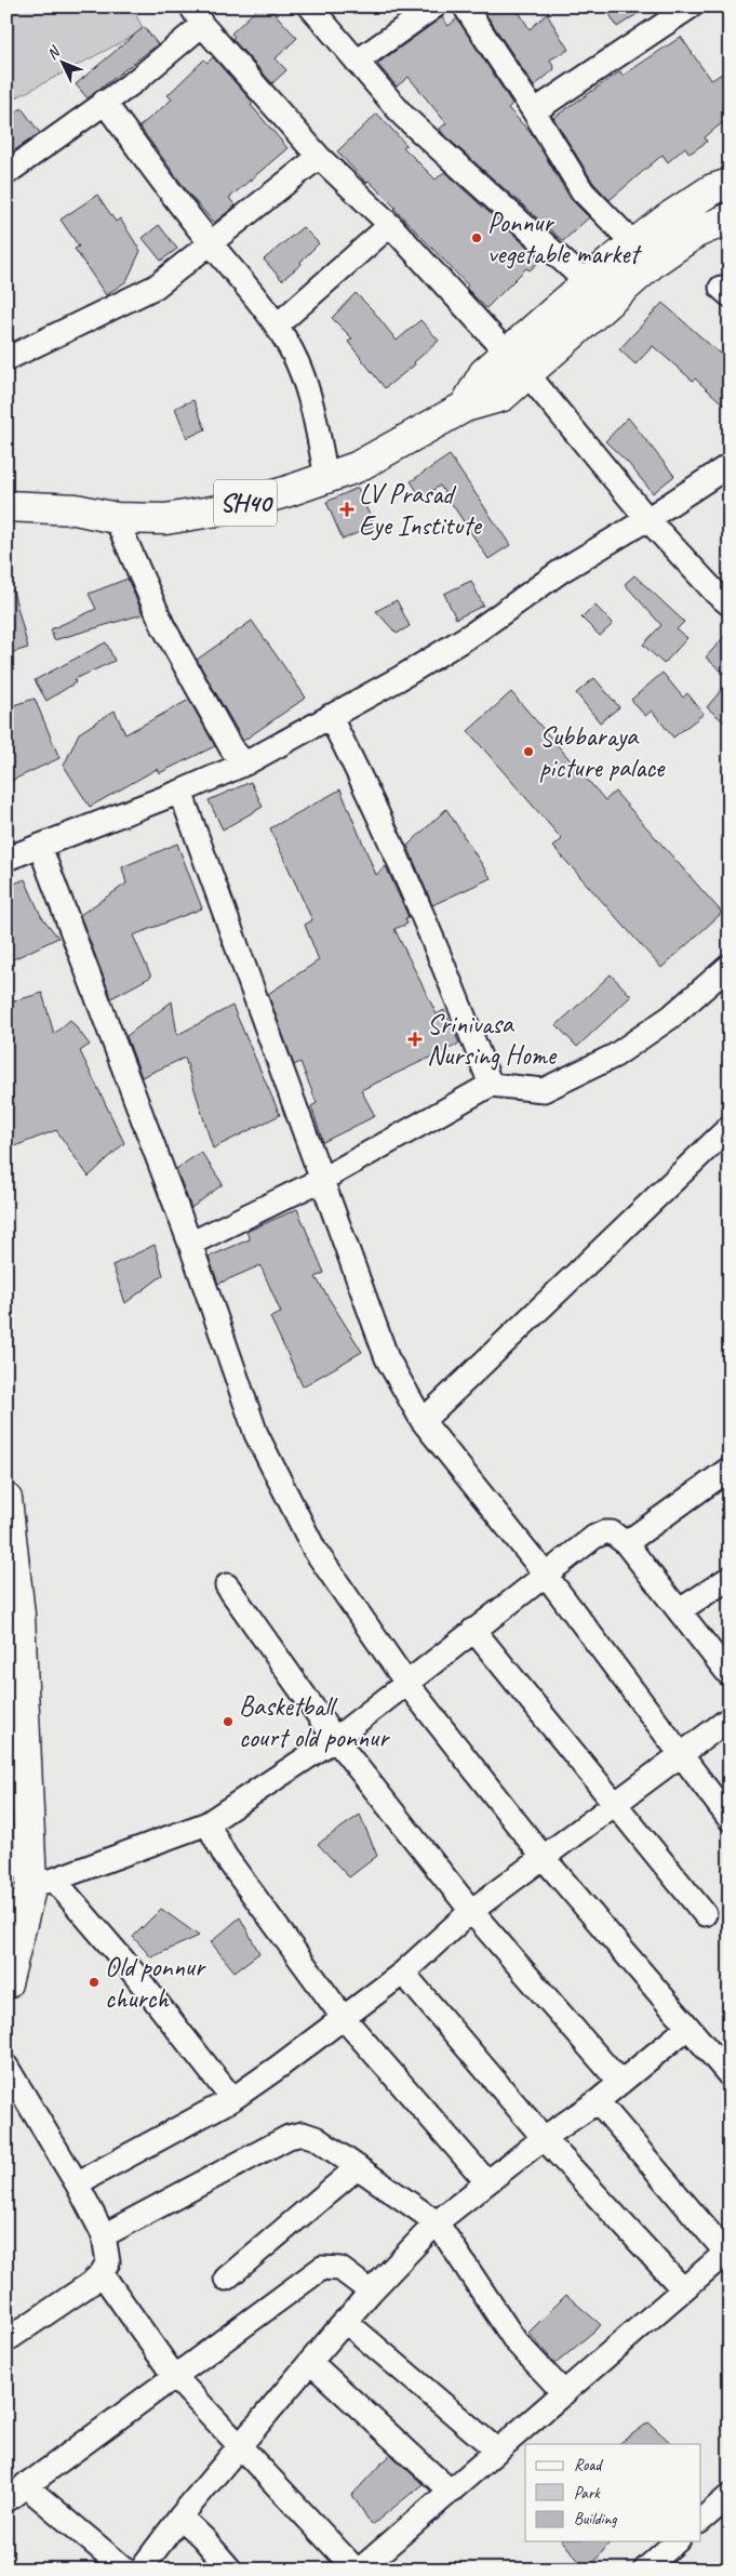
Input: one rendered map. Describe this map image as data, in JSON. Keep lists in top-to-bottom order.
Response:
{
  "streets": {
    "main road": ["SH40"]
  },
  "places": {
    "other": [
      "Ponnur vegetable market",
      "Subbaraya picture palace",
      "Basketball court old ponnur",
      "Old ponnur church"
    ],
    "health": ["LV Prasad Eye Institute", "Srinivasa Nursing Home"]
  },
  "legend": ["Road", "Park", "Building"],
  "north": "top left"
}
